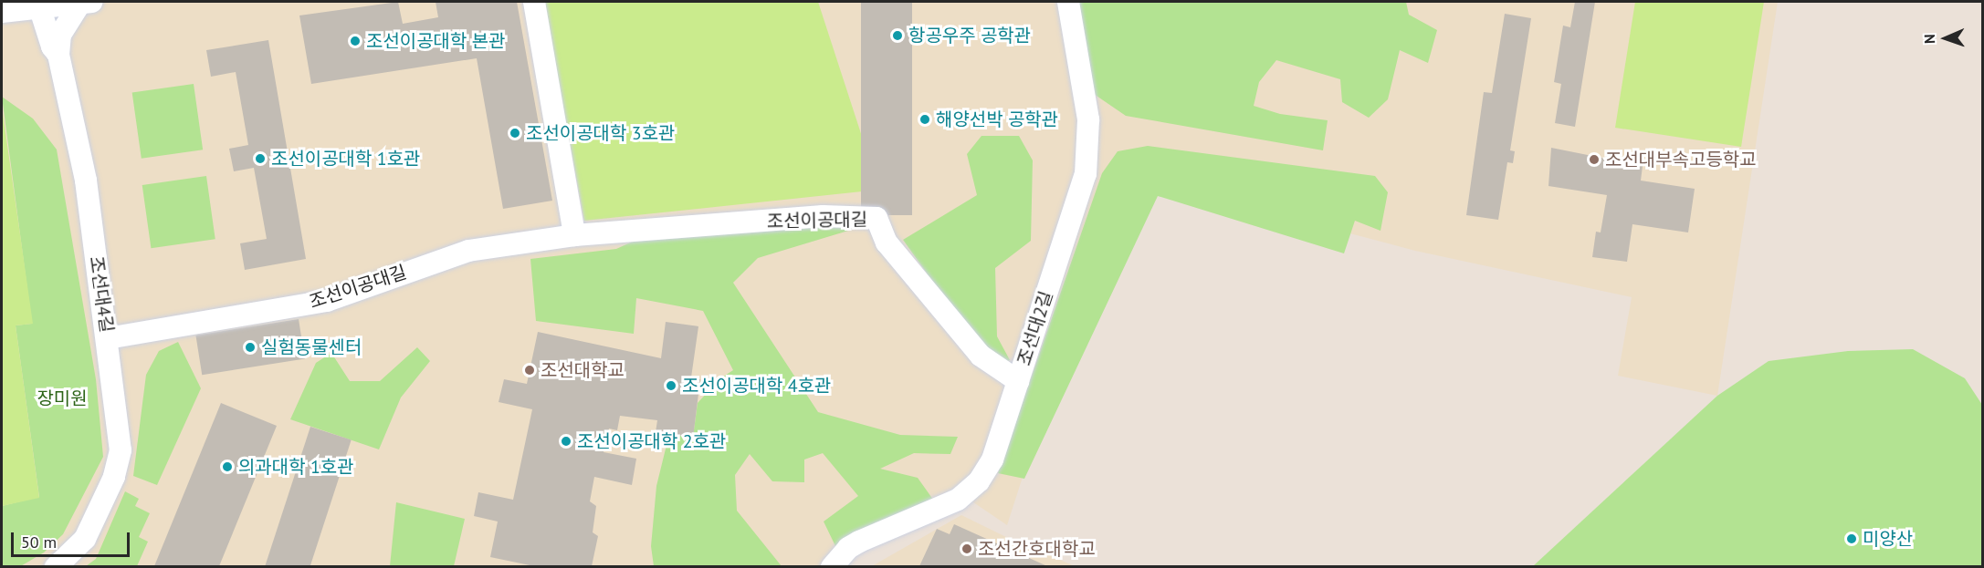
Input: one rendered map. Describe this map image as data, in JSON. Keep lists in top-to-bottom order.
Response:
{
  "streets": {
    "street": ["조선이공대길", "조선대4길", "조선대2길"]
  },
  "crossings": [
    ["조선이공대길", "조선대4길"],
    ["조선이공대길", "조선대2길"]
  ],
  "parks": ["장미원"],
  "places": [
    "항공우주 공학관",
    "조선이공대학 본관",
    "해양선박 공학관",
    "조선이공대학 3호관",
    "조선이공대학 1호관",
    "조선대부속고등학교",
    "실험동물센터",
    "조선대학교",
    "조선이공대학 4호관",
    "조선이공대학 2호관",
    "의과대학 1호관",
    "미양산",
    "조선간호대학교"
  ],
  "scale_bar": "50 m",
  "north": "left"
}
